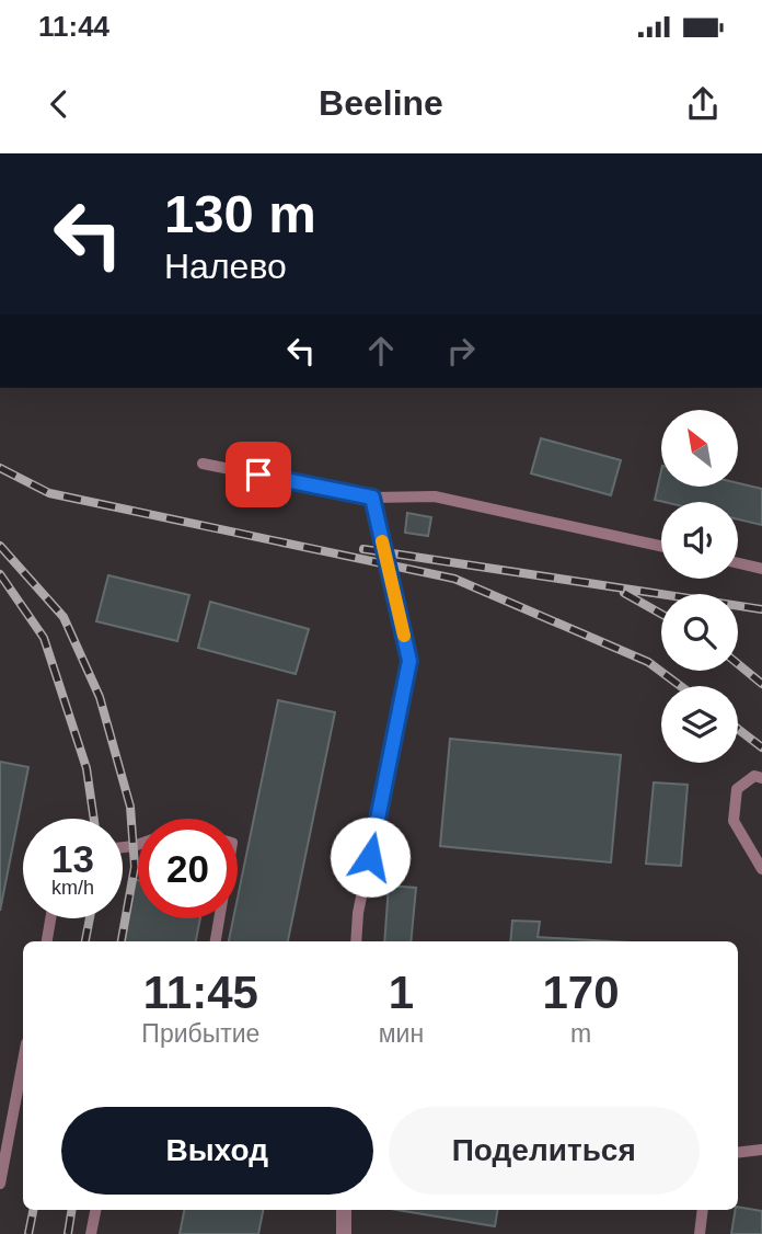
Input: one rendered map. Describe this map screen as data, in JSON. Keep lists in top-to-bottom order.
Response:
{
  "north": "top left",
  "page": {
    "status": "11:44",
    "header": "Beeline",
    "turn": ["130 m", "Налево"],
    "speed": "13 km/h",
    "limit": "20",
    "eta": [
      "11:45",
      "Прибытие",
      "1",
      "мин",
      "170",
      "m"
    ],
    "buttons": ["Выход", "Поделиться"]
  }
}
